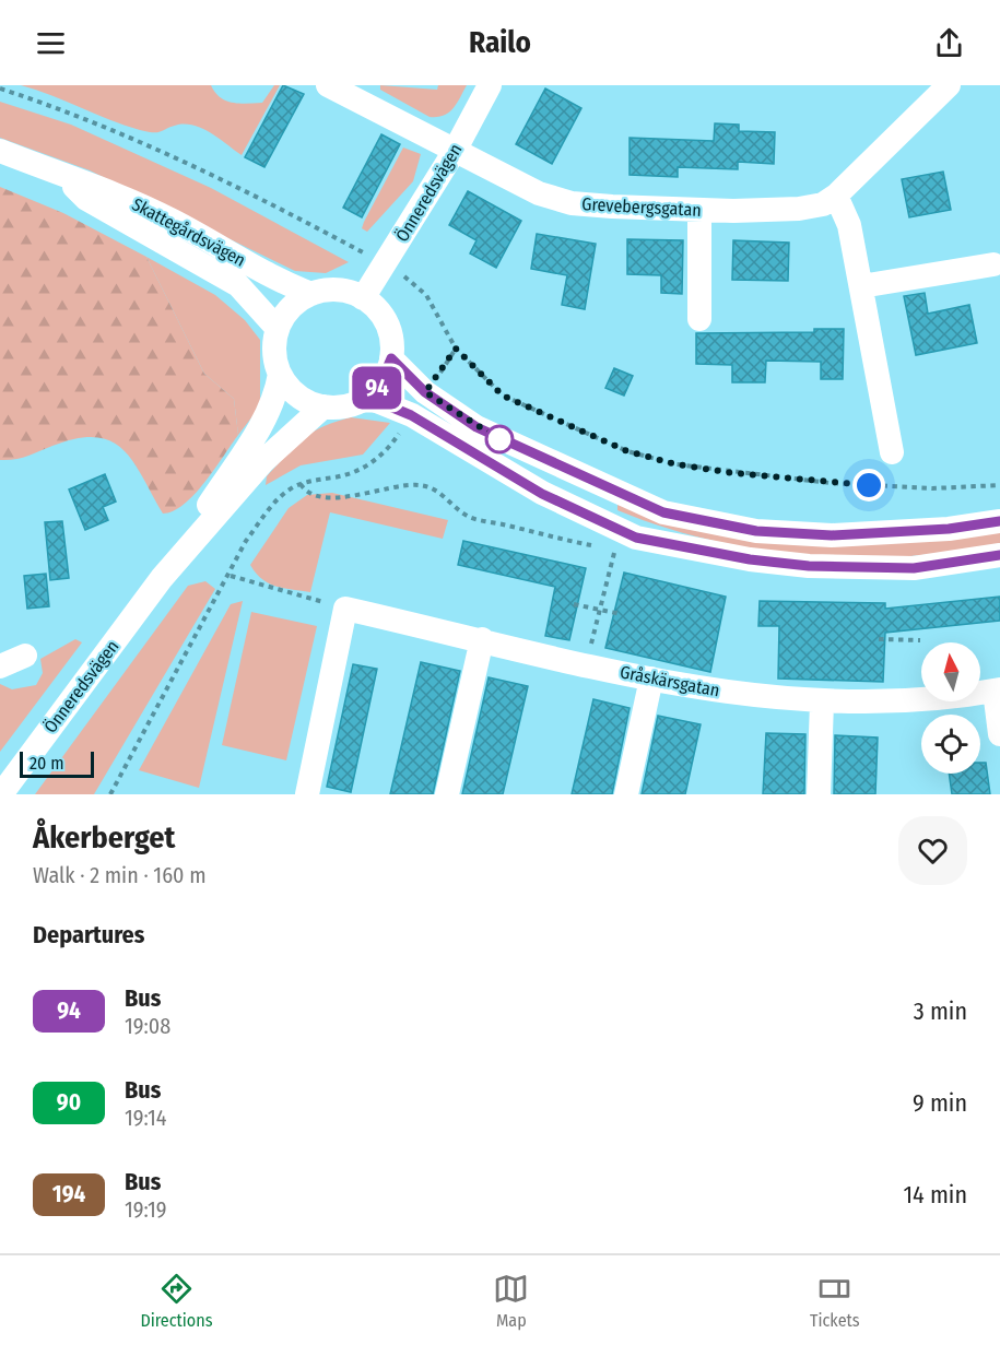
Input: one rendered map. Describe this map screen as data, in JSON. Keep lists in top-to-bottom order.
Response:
{
  "streets": {
    "street": [
      "Önneredsvägen",
      "Grevebergsgatan",
      "Skattegårdsvägen",
      "Gråskärsgatan"
    ]
  },
  "crossings": [
    ["Önneredsvägen", "Grevebergsgatan"],
    ["Önneredsvägen", "Skattegårdsvägen"]
  ],
  "lines": ["bus line 94"],
  "scale_bar": "20 m",
  "north": "top",
  "page": {
    "header": "Railo",
    "on_map": "94",
    "scale": "20 m",
    "heading": [
      ["Åkerberget", "Walk · 2 min · 160 m"],
      "Departures"
    ],
    "list": [
      {
        "mark": "94",
        "name": "Bus",
        "note": "19:08",
        "value": "3 min"
      },
      {
        "mark": "90",
        "name": "Bus",
        "note": "19:14",
        "value": "9 min"
      },
      {
        "mark": "194",
        "name": "Bus",
        "note": "19:19",
        "value": "14 min"
      }
    ],
    "tabs": ["Directions", "Map", "Tickets"]
  }
}
